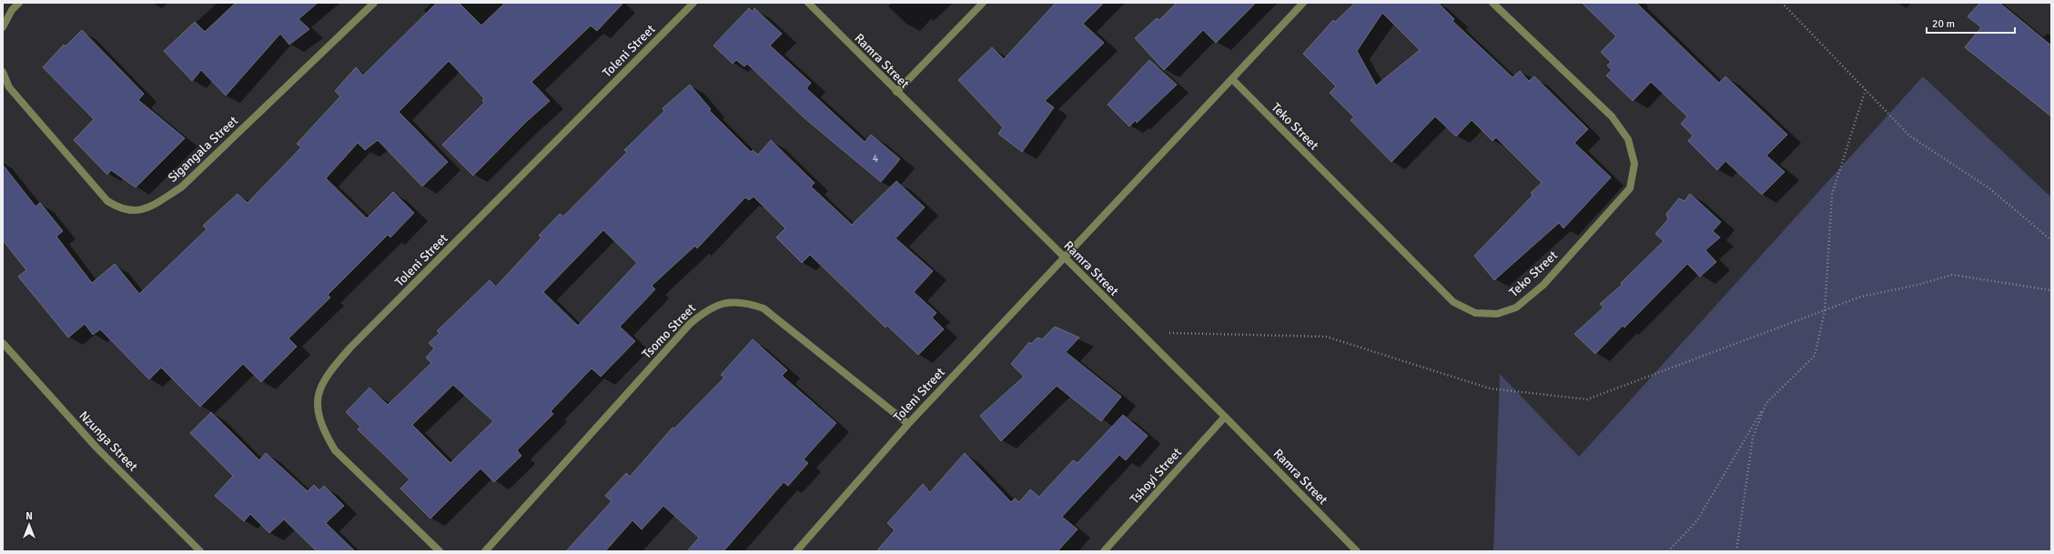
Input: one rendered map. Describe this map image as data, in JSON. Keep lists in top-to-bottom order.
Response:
{
  "streets": {
    "street": [
      "Toleni Street",
      "Ramra Street",
      "Teko Street",
      "Sigangala Street",
      "Tsomo Street",
      "Nzunga Street",
      "Tshoyi Street"
    ]
  },
  "crossings": [
    ["Toleni Street", "Ramra Street"],
    ["Toleni Street", "Tsomo Street"],
    ["Ramra Street", "Tshoyi Street"]
  ],
  "house_numbers": ["4"],
  "scale_bar": "20 m",
  "north": "top"
}
